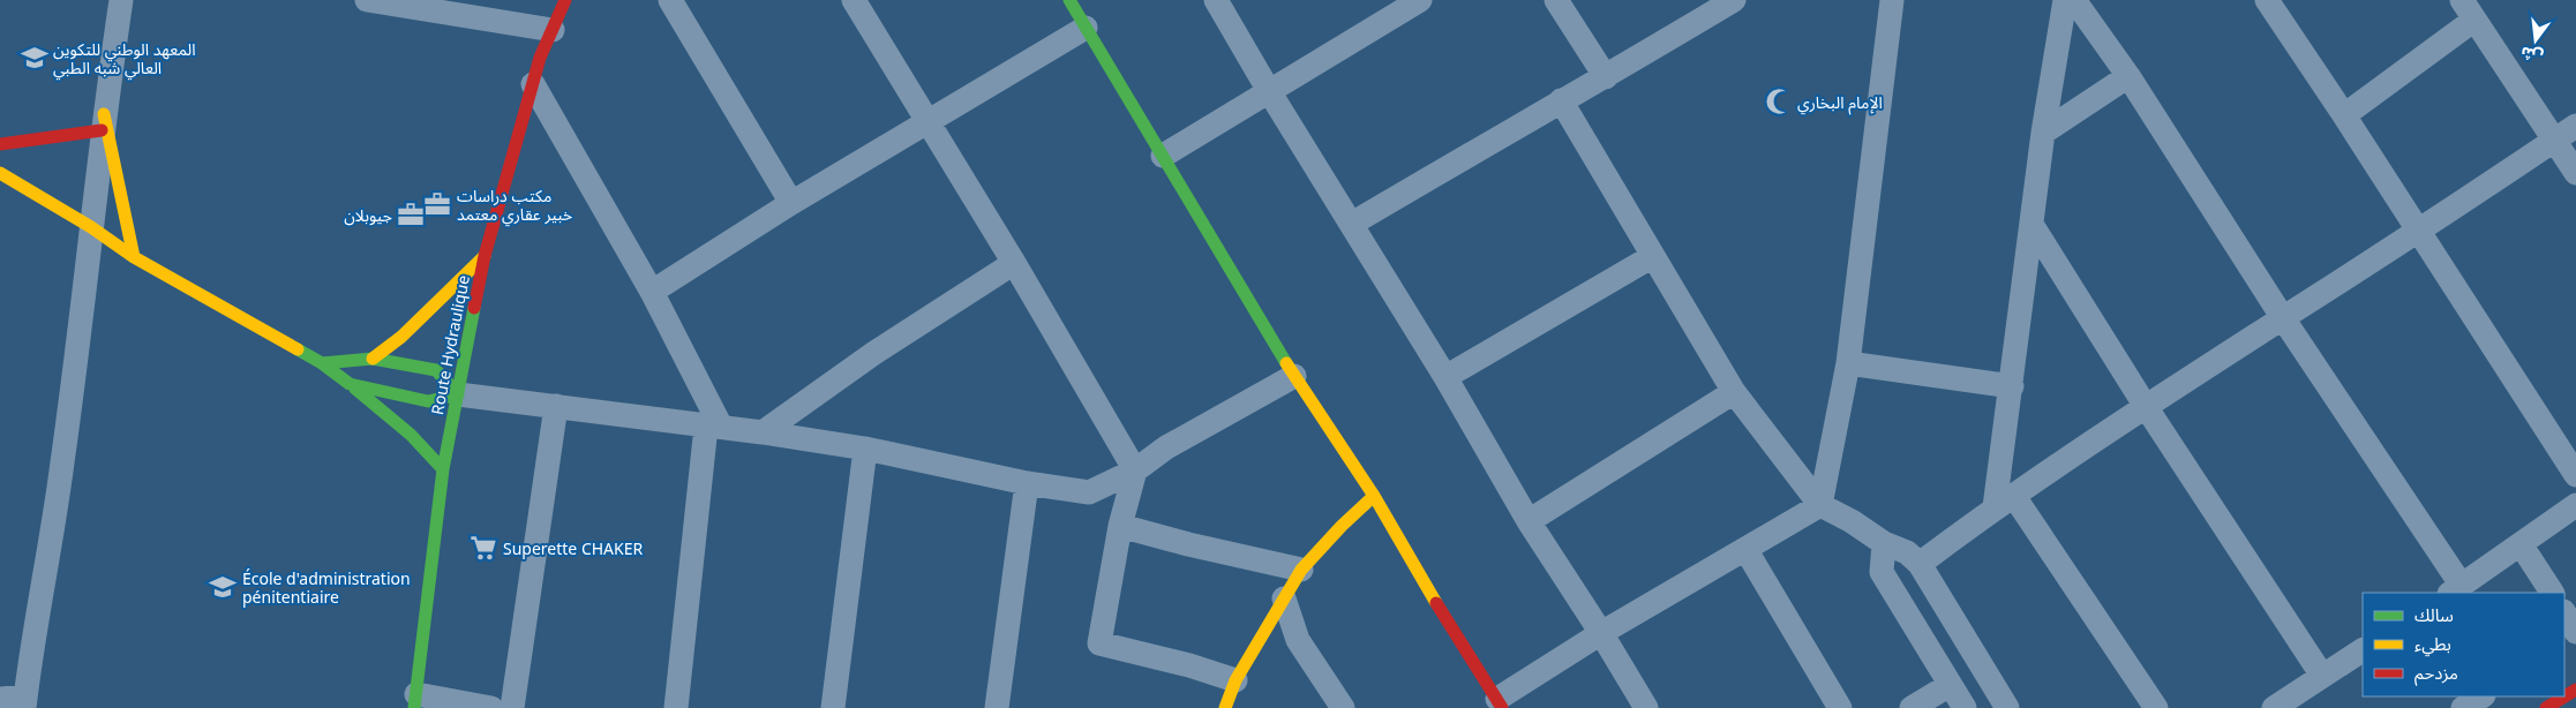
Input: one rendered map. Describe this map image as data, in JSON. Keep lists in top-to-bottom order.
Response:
{
  "streets": {
    "main road": ["Route Hydraulique"]
  },
  "places": {
    "school or university": ["المعهد الوطني للتكوين العالي شبه الطبي", "École d'administration pénitentiaire"],
    "mosque": ["الإمام البخاري"],
    "office": ["مكتب دراسات خبير عقاري معتمد", "جيوبلان"],
    "supermarket": ["Superette CHAKER"]
  },
  "legend": ["سالك", "بطيء", "مزدحم"],
  "north": "bottom"
}
